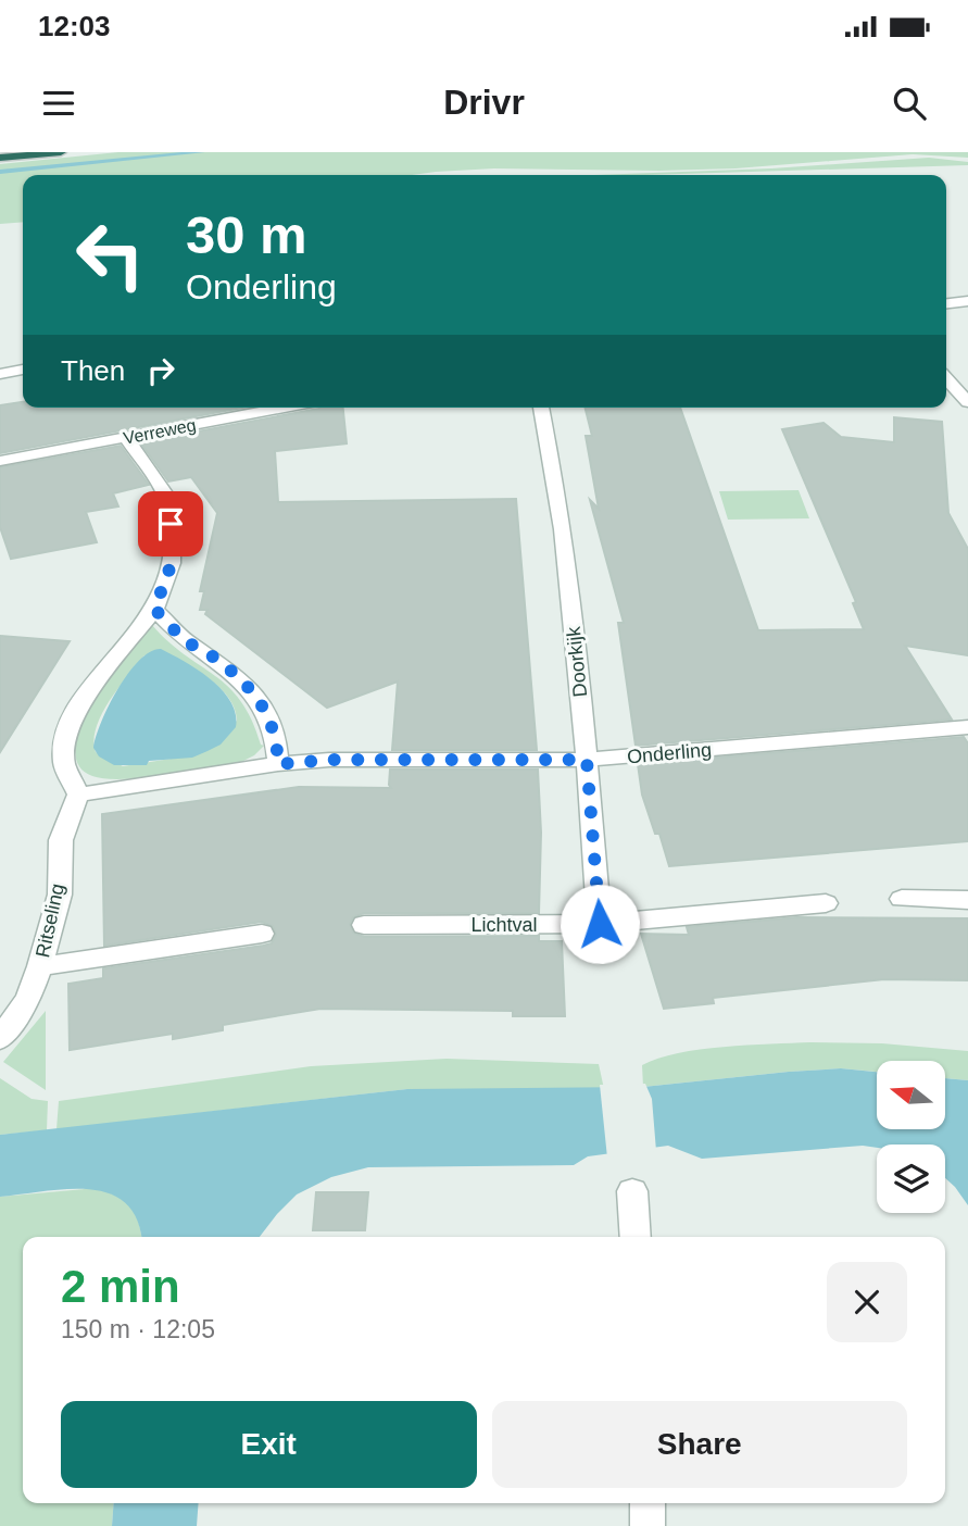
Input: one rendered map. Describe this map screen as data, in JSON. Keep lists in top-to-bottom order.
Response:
{
  "streets": {
    "street": [
      "Verreweg",
      "Doorkijk",
      "Onderling",
      "Ritseling",
      "Lichtval"
    ]
  },
  "crossings": [
    ["Doorkijk", "Onderling"],
    ["Doorkijk", "Lichtval"],
    ["Onderling", "Ritseling"]
  ],
  "north": "left",
  "page": {
    "status": "12:03",
    "header": "Drivr",
    "turn": ["30 m", "Onderling"],
    "then": "Then",
    "heading": ["2 min", "150 m · 12:05"],
    "buttons": ["Exit", "Share"]
  }
}
